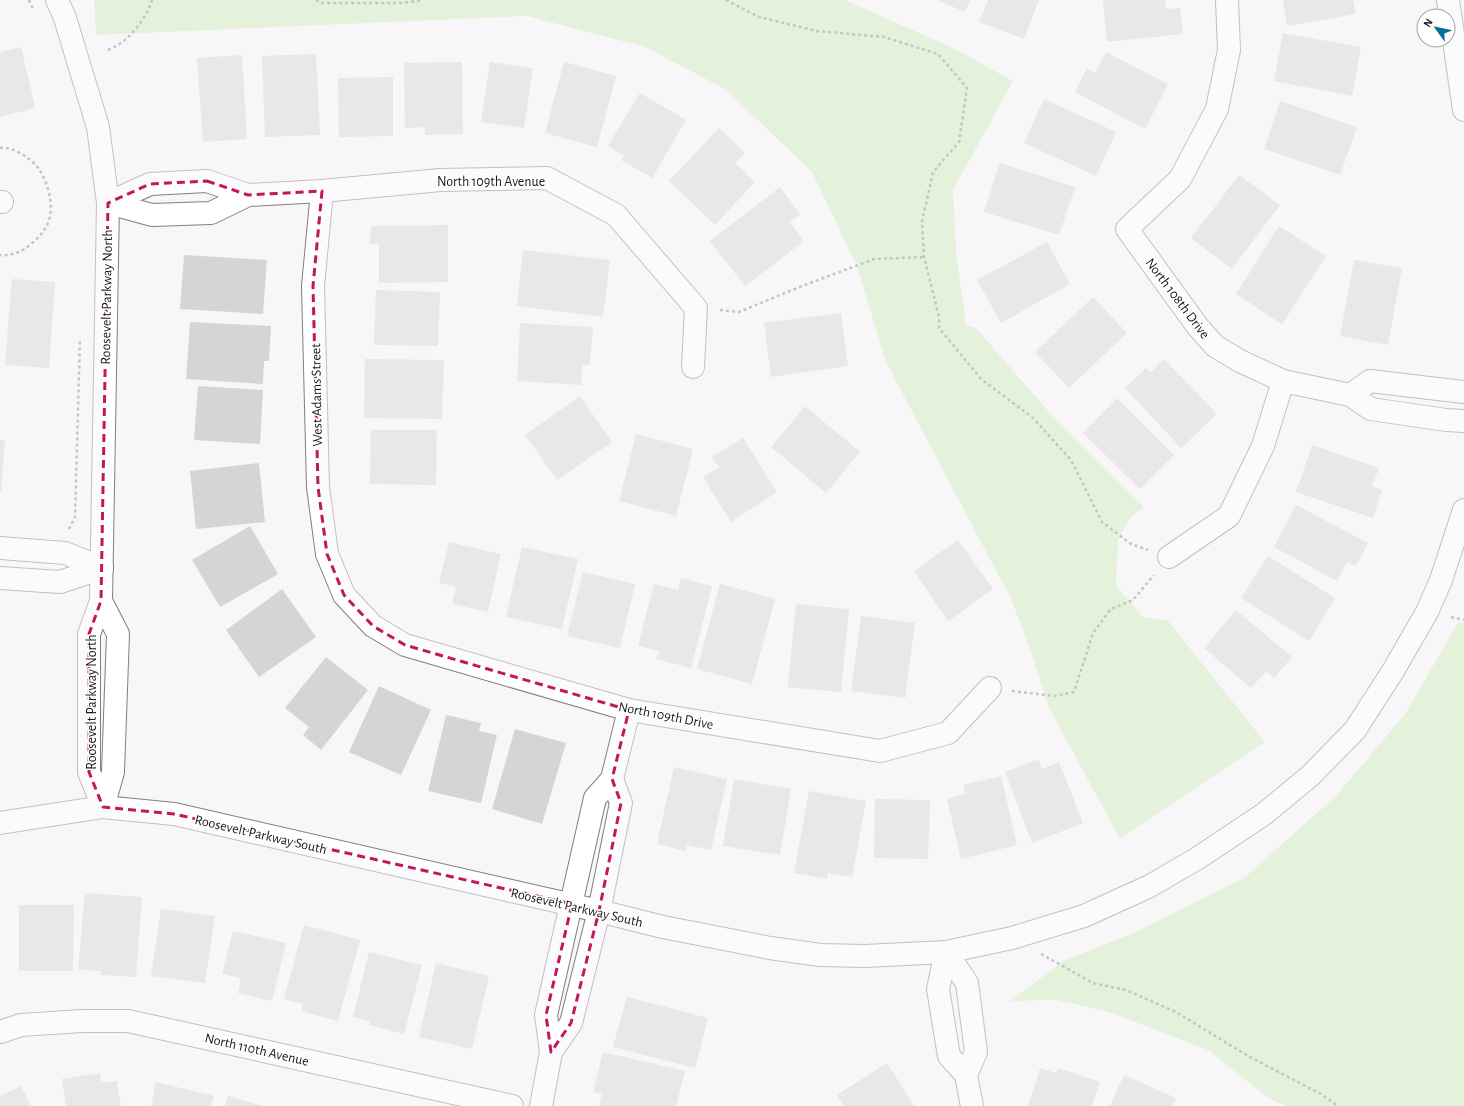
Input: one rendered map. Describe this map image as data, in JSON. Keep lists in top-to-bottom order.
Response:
{
  "streets": {
    "street": [
      "North 109th Avenue",
      "Roosevelt Parkway North",
      "North 108th Drive",
      "West Adams Street",
      "North 109th Drive",
      "Roosevelt Parkway South",
      "North 110th Avenue"
    ]
  },
  "crossings": [
    ["North 109th Avenue", "Roosevelt Parkway North"],
    ["North 109th Avenue", "West Adams Street"],
    ["Roosevelt Parkway North", "Roosevelt Parkway South"],
    ["West Adams Street", "North 109th Drive"]
  ],
  "north": "top left"
}
